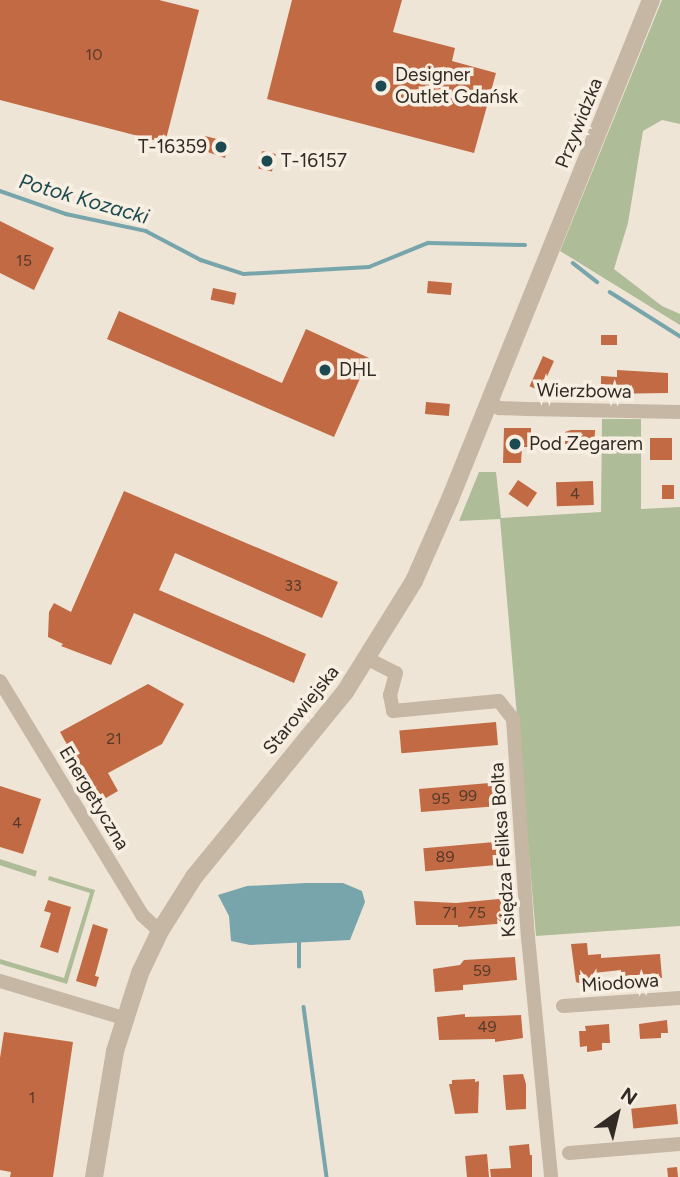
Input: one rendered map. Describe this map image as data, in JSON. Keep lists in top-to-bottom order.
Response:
{
  "streets": {
    "street": [
      "Przywidzka",
      "Wierzbowa",
      "Starowiejska",
      "Energetyczna",
      "Księdza Feliksa Bolta",
      "Miodowa"
    ]
  },
  "crossings": [
    ["Przywidzka", "Starowiejska"],
    ["Wierzbowa", "Starowiejska"],
    ["Starowiejska", "Energetyczna"],
    ["Starowiejska", "Księdza Feliksa Bolta"]
  ],
  "water": ["Potok Kozacki"],
  "places": [
    "Designer Outlet Gdańsk",
    "T-16359",
    "T-16157",
    "DHL",
    "Pod Zegarem"
  ],
  "house_numbers": [
    "10",
    "15",
    "4",
    "33",
    "21",
    "99",
    "95",
    "4",
    "89",
    "71",
    "75",
    "59",
    "49",
    "1"
  ],
  "north": "top right"
}
